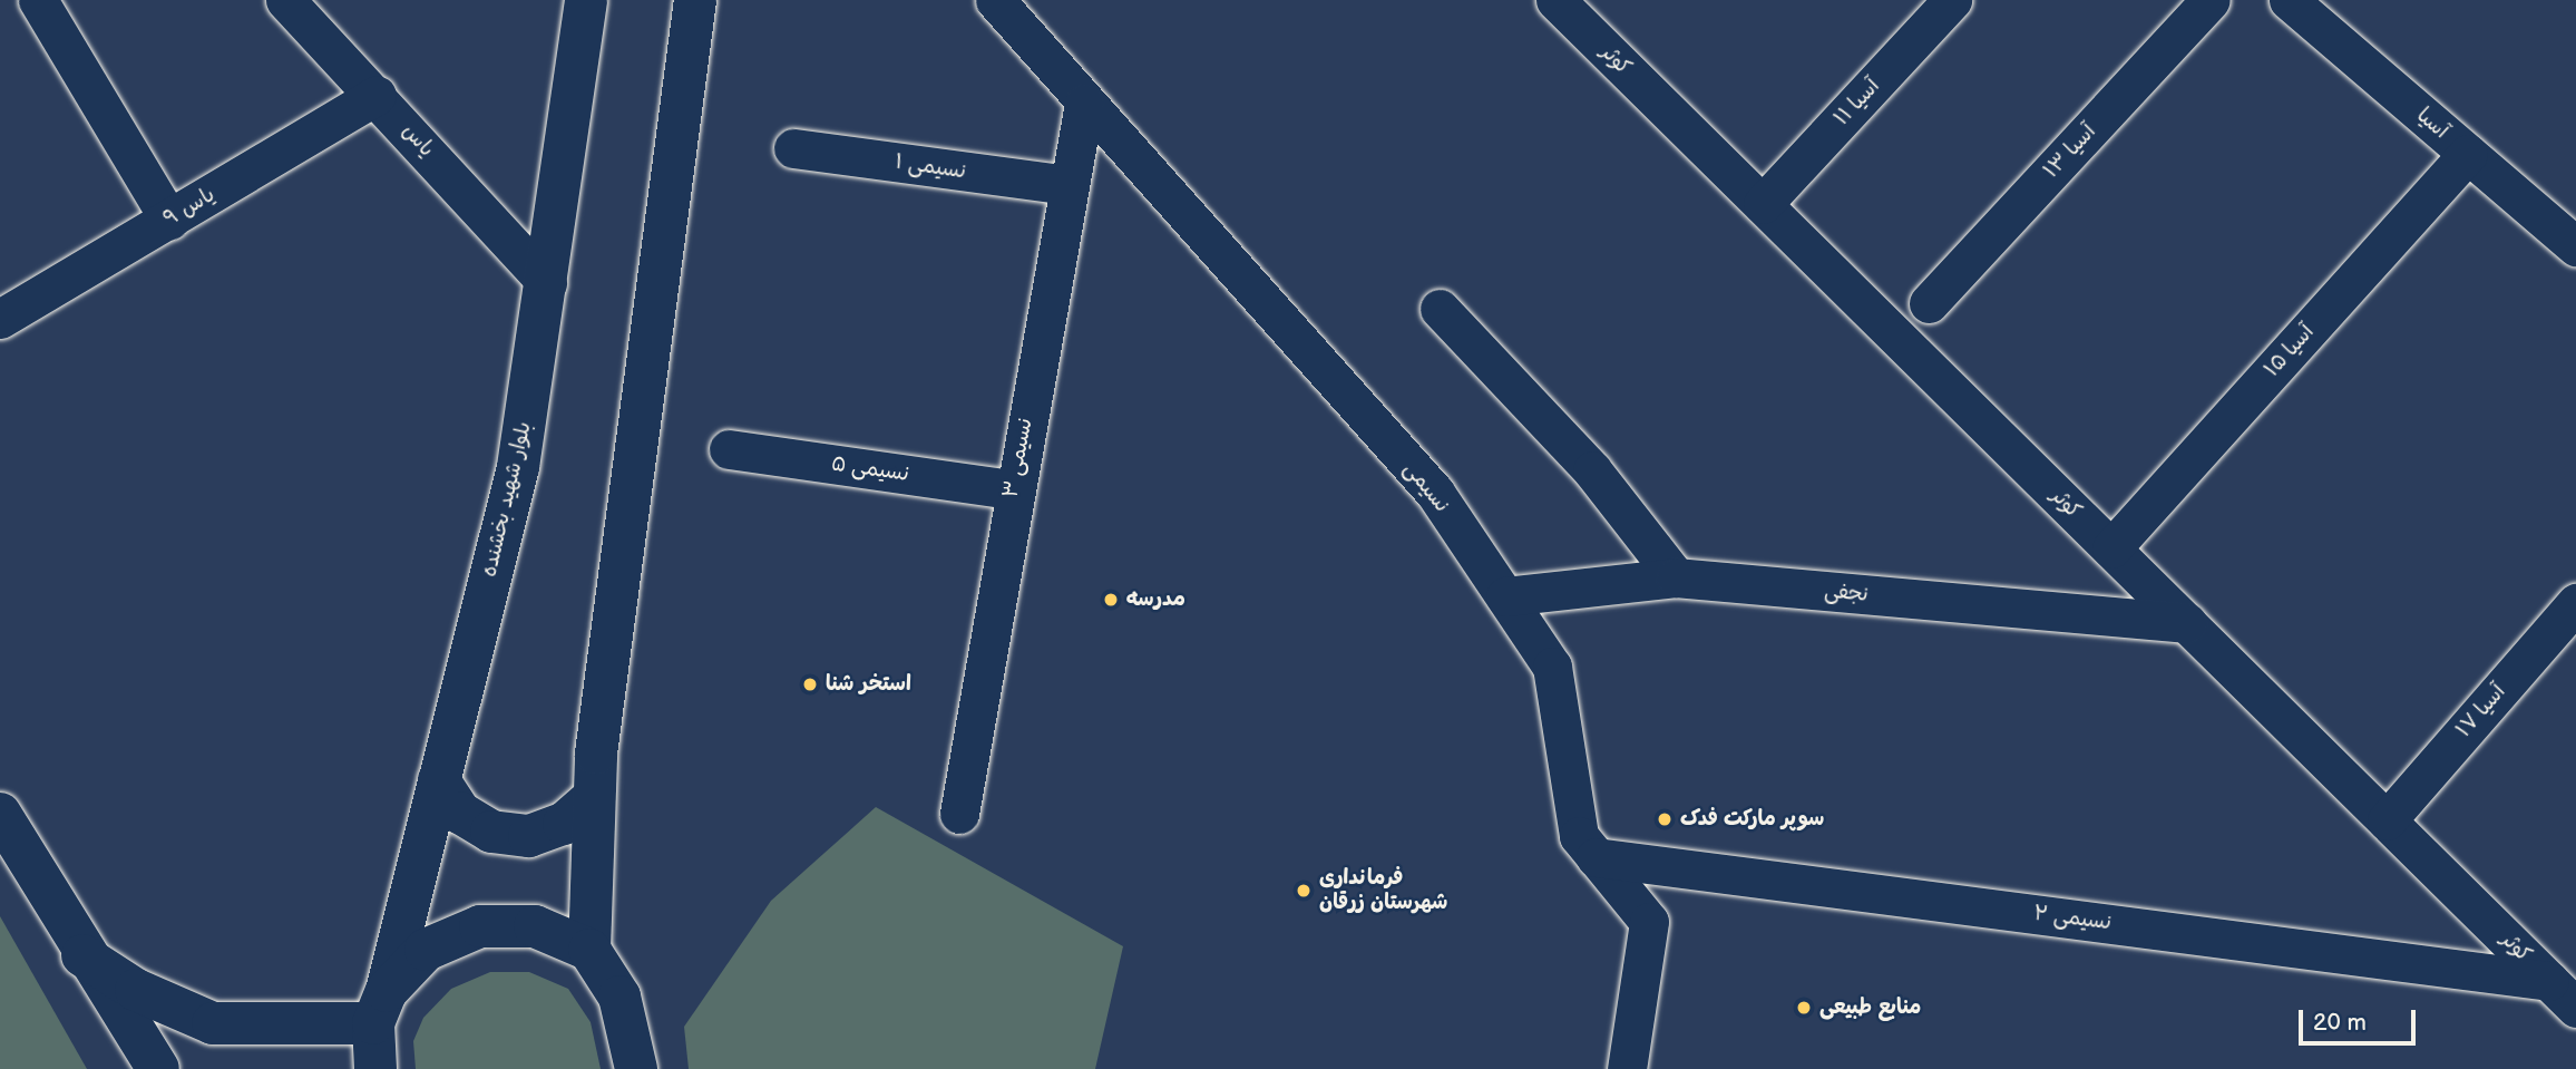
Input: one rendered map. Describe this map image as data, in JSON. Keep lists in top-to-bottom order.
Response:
{
  "streets": {
    "main road": ["بلوار شهید بخشنده"],
    "street": [
      "کوثر",
      "آسیا ۱۱",
      "آسیا",
      "یاس",
      "آسیا ۱۳",
      "نسیمی ۱",
      "یاس ۹",
      "آسیا ۱۵",
      "نسیمی ۳",
      "نسیمی ۵",
      "نسیمی",
      "نجفی",
      "آسیا ۱۷",
      "نسیمی ۲"
    ]
  },
  "crossings": [
    ["کوثر", "آسیا ۱۱"],
    ["کوثر", "آسیا ۱۵"],
    ["کوثر", "نجفی"],
    ["کوثر", "آسیا ۱۷"],
    ["کوثر", "نسیمی ۲"],
    ["آسیا", "آسیا ۱۵"],
    ["یاس", "یاس ۹"],
    ["یاس", "بلوار شهید بخشنده"],
    ["نسیمی ۱", "نسیمی ۳"],
    ["نسیمی ۳", "نسیمی ۵"],
    ["نسیمی ۳", "نسیمی"],
    ["نسیمی", "نجفی"],
    ["نسیمی", "نسیمی ۲"]
  ],
  "places": [
    "مدرسه",
    "استخر شنا",
    "سوپر مارکت فدک",
    "فرمانداری شهرستان زرقان",
    "منابع طبیعی"
  ],
  "scale_bar": "20 m"
}
